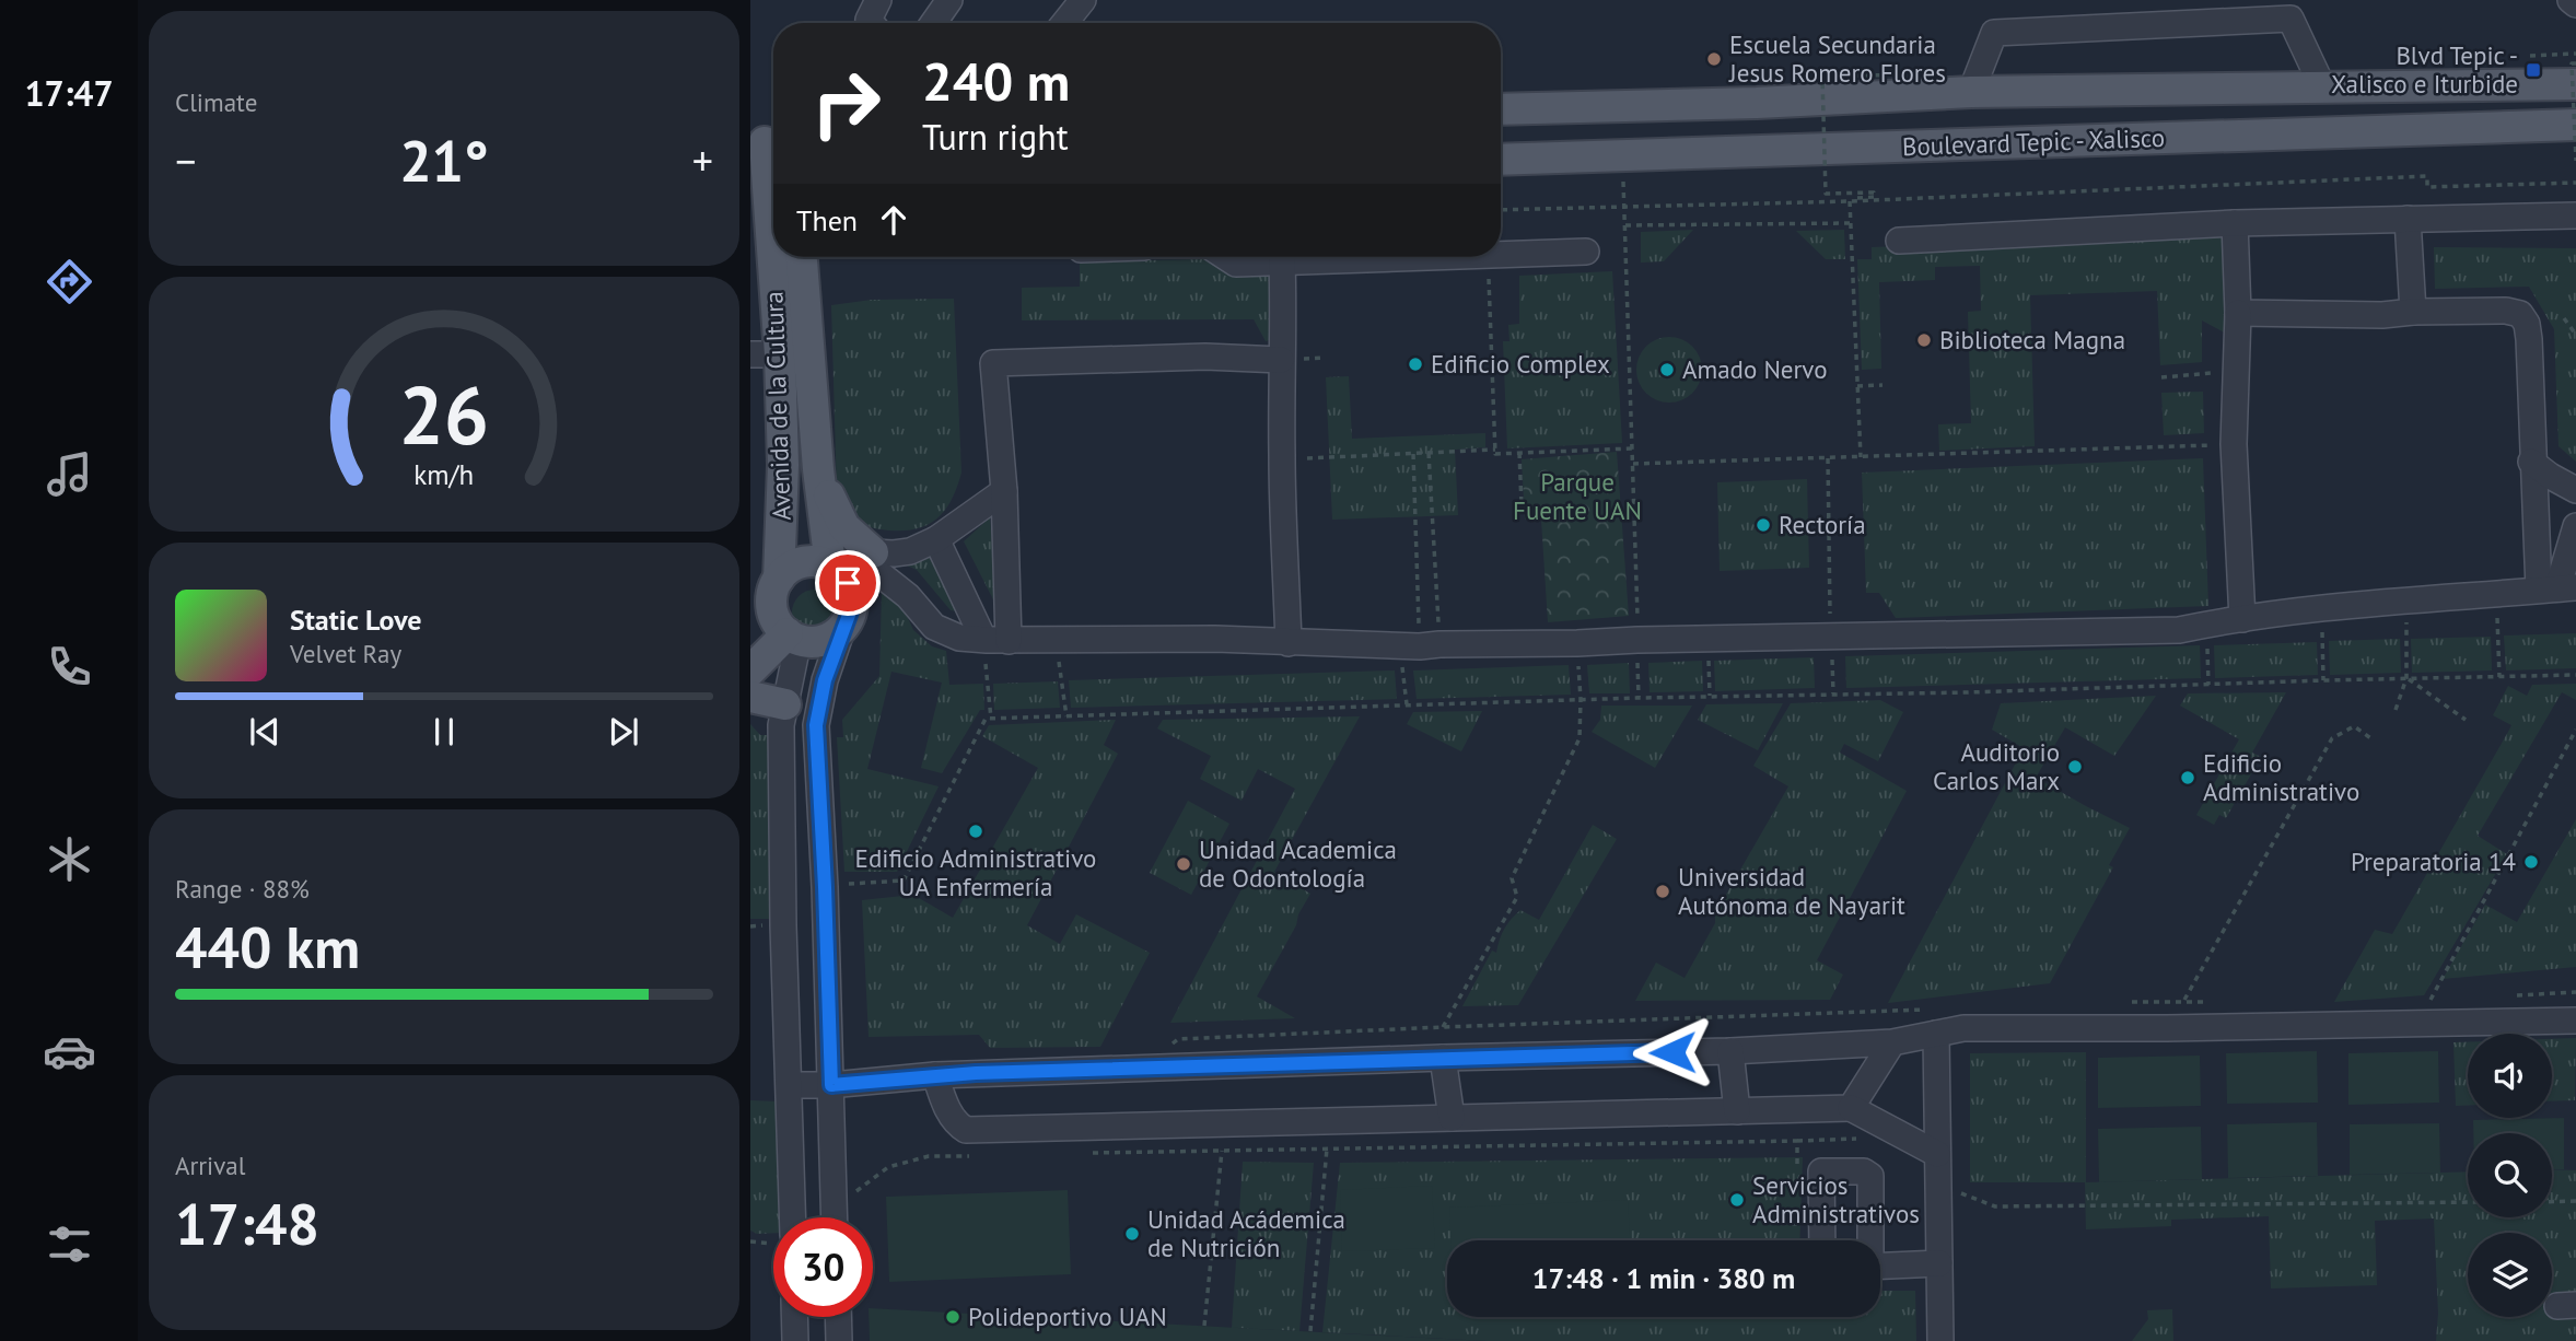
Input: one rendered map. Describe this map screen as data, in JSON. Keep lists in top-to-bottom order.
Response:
{
  "streets": {
    "main road": ["Boulevard Tepic - Xalisco", "Avenida de la Cultura"]
  },
  "parks": ["Parque Fuente UAN"],
  "places": {
    "other": [
      "Escuela Secundaria Jesus Romero Flores",
      "Biblioteca Magna",
      "Edificio Complex",
      "Amado Nervo",
      "Rectoría",
      "Auditorio Carlos Marx",
      "Edificio Administrativo",
      "Edificio Administrativo UA Enfermería",
      "Preparatoria 14",
      "Unidad Academica de Odontología",
      "Universidad Autónoma de Nayarit",
      "Servicios Administrativos",
      "Unidad Acádemica de Nutrición",
      "Polideportivo UAN"
    ],
    "transit": ["Blvd Tepic - Xalisco e Iturbide"]
  },
  "page": {
    "tabs": "17:47",
    "tile": [
      "Climate",
      ["Range · 88%", "440 km"],
      ["Arrival", "17:48"]
    ],
    "turn": ["240 m", "Turn right"],
    "heat": ["−", "21°", "+"],
    "then": "Then",
    "song": ["Static Love", "Velvet Ray"],
    "limit": "30",
    "trip": "17:48 · 1 min · 380 m",
    "gauge": ["26", "km/h"]
  }
}
